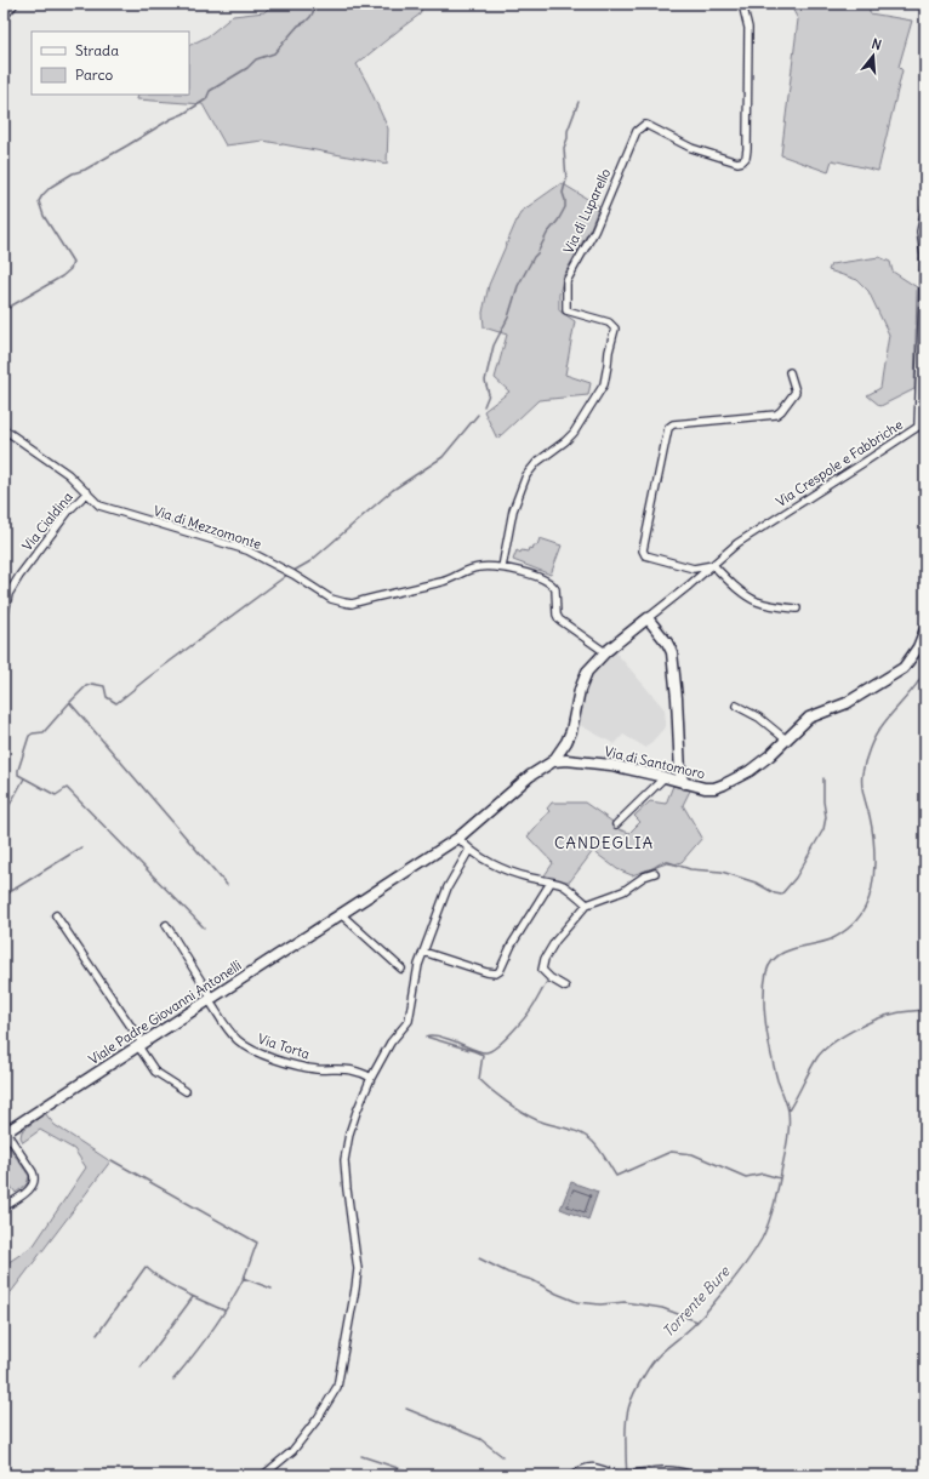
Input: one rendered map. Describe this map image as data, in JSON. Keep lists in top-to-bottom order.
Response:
{
  "streets": {
    "main road": ["Via di Santomoro", "Viale Padre Giovanni Antonelli"],
    "street": [
      "Via di Luparello",
      "Via Crespole e Fabbriche",
      "Via Cialdina",
      "Via di Mezzomonte",
      "Via Torta"
    ]
  },
  "crossings": [
    ["Via di Luparello", "Via di Mezzomonte"],
    ["Via Cialdina", "Via di Mezzomonte"],
    ["Via di Santomoro", "Viale Padre Giovanni Antonelli"],
    ["Viale Padre Giovanni Antonelli", "Via Torta"]
  ],
  "districts": ["CANDEGLIA"],
  "water": ["Torrente Bure"],
  "legend": ["Strada", "Parco"],
  "north": "top"
}
